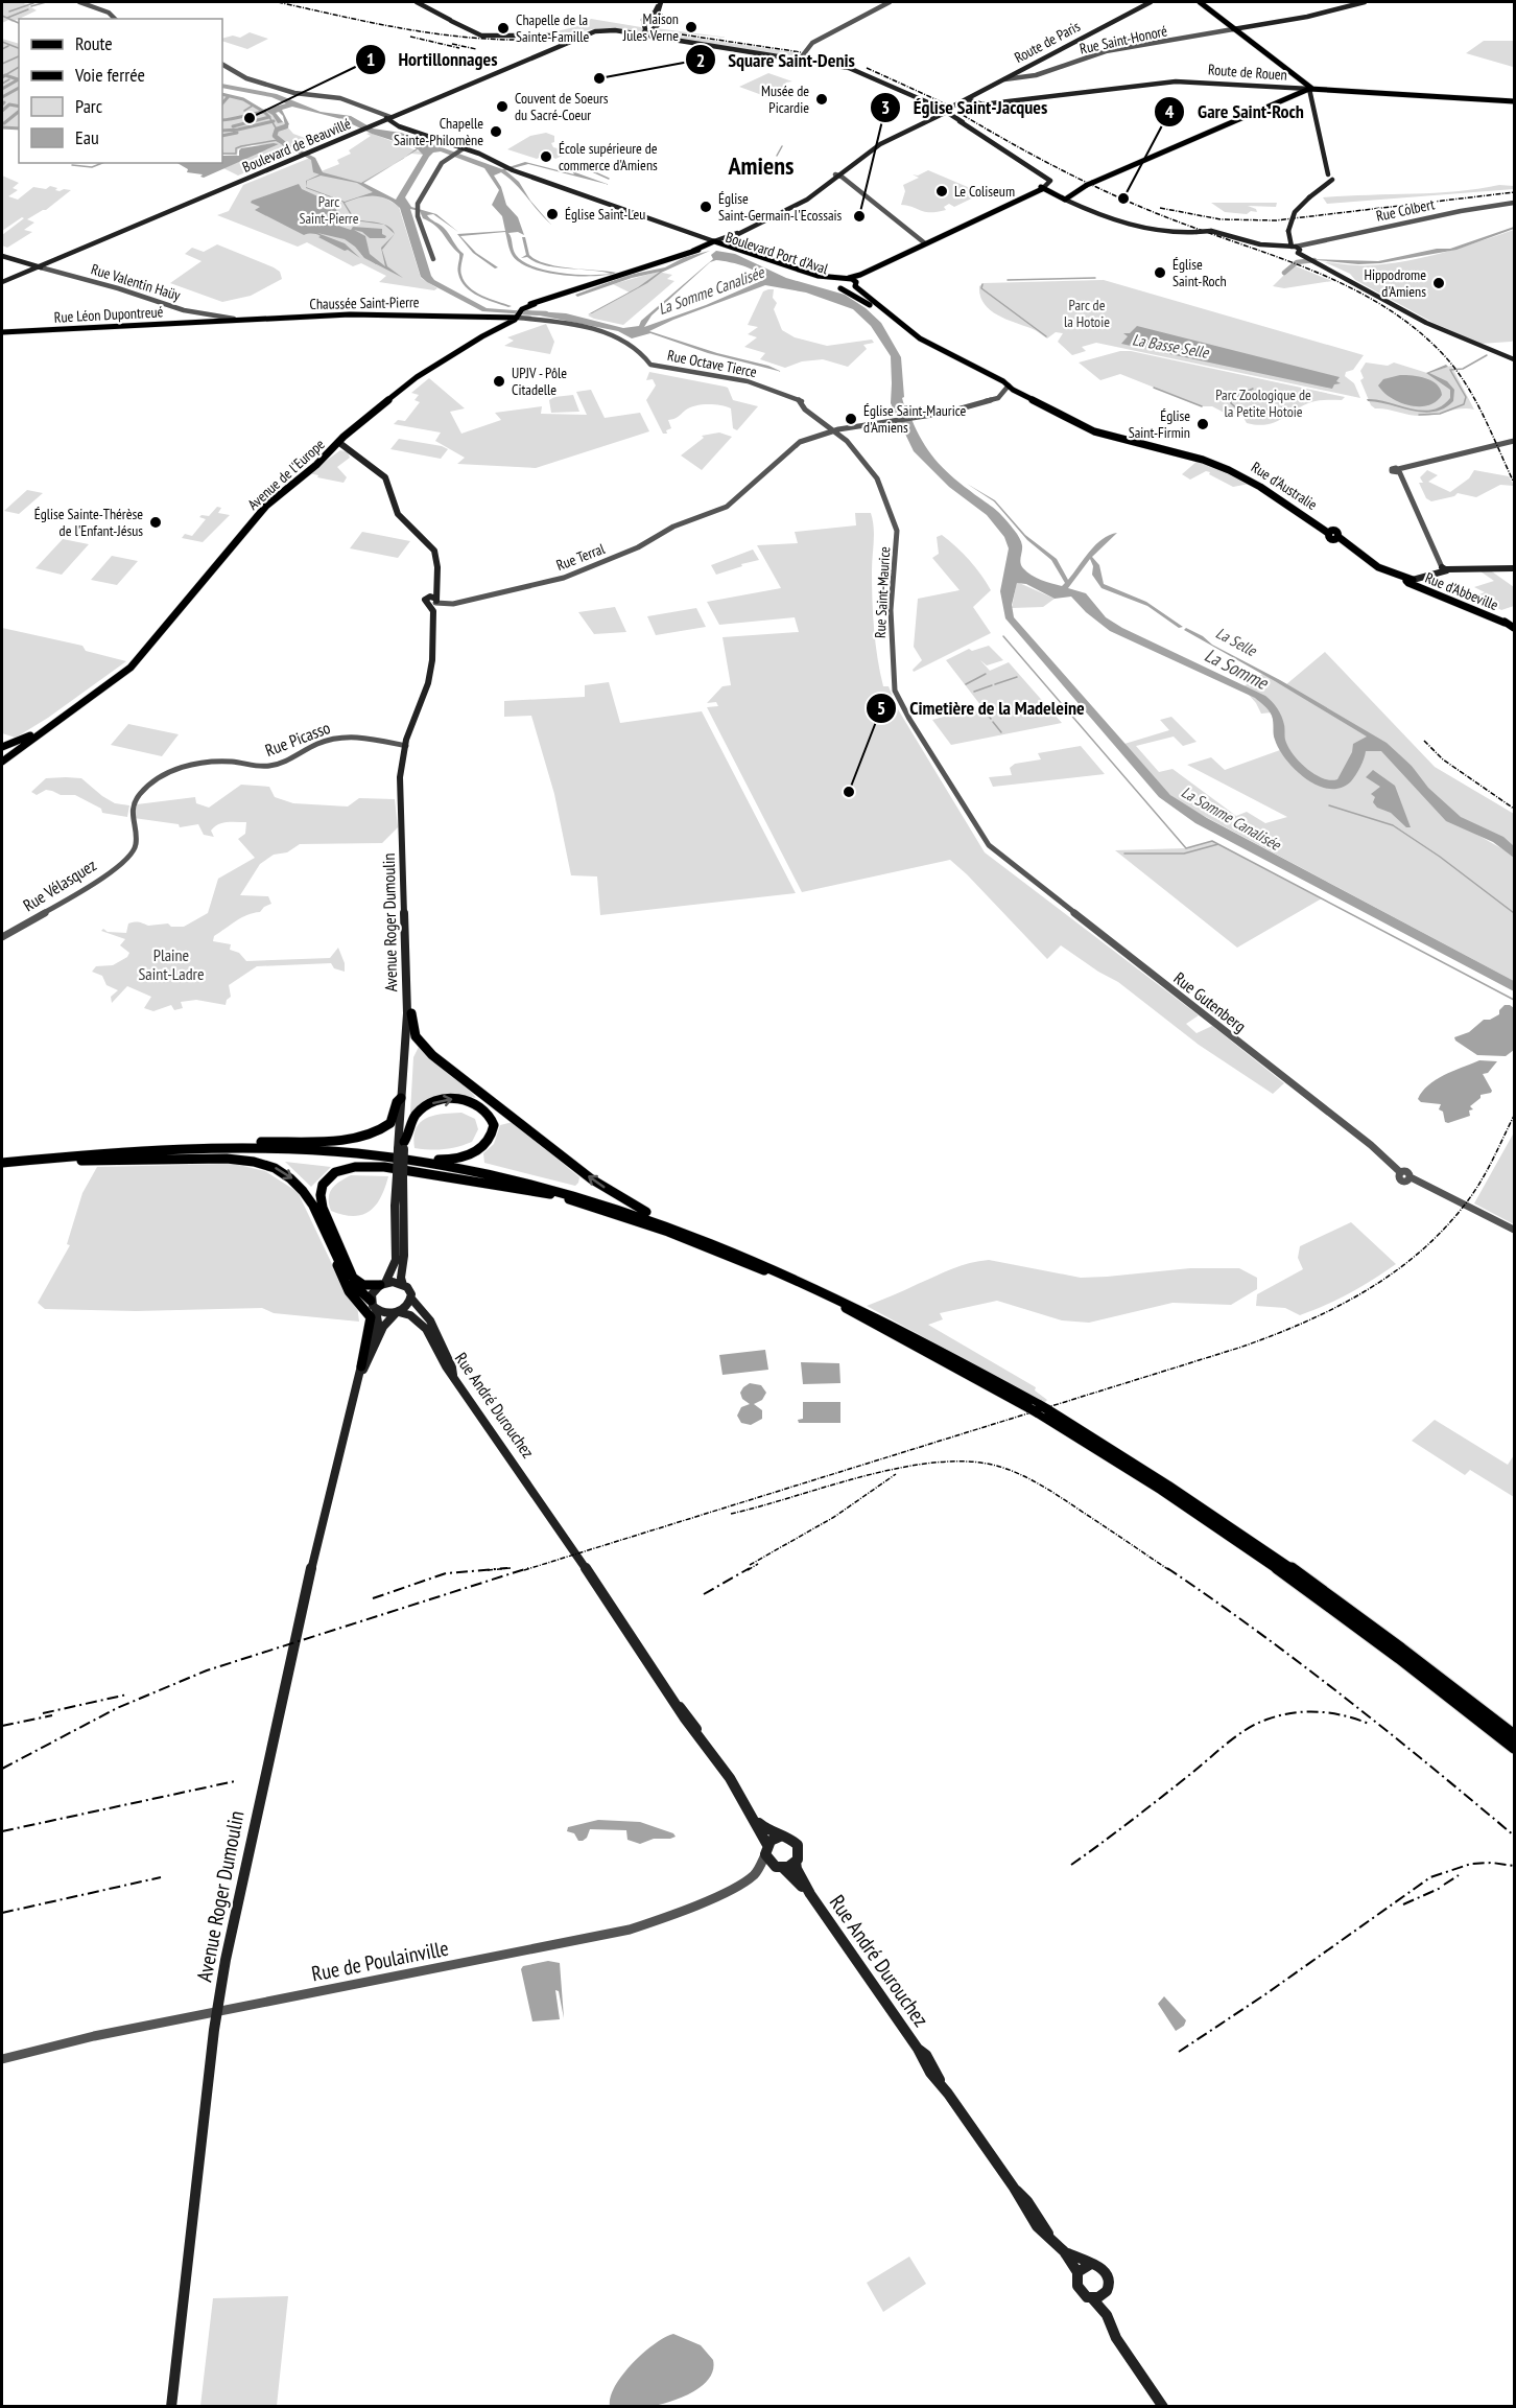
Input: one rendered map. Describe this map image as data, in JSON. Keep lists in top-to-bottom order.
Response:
{
  "streets": {
    "main road": [
      "Route de Paris",
      "Route de Rouen",
      "Boulevard de Beauvillé",
      "Boulevard Port d'Aval",
      "Chaussée Saint-Pierre",
      "Rue Léon Dupontreué",
      "Avenue de l'Europe",
      "Rue d'Australie",
      "Rue d'Abbeville",
      "Avenue Roger Dumoulin",
      "Rue André Durouchez"
    ],
    "street": [
      "Rue Saint-Honoré",
      "Rue Colbert",
      "Rue Valentin Haüy",
      "Rue Octave Tierce",
      "Rue Terral",
      "Rue Saint-Maurice",
      "Rue Picasso",
      "Rue Vélasquez",
      "Rue Gutenberg",
      "Rue de Poulainville"
    ]
  },
  "crossings": [
    ["Rue Saint-Honoré", "Route de Paris"],
    ["Route de Paris", "Route de Rouen"],
    ["Route de Paris", "Boulevard de Beauvillé"],
    ["Route de Paris", "Boulevard Port d'Aval"],
    ["Boulevard de Beauvillé", "Rue Valentin Haüy"],
    ["Rue Valentin Haüy", "Chaussée Saint-Pierre"],
    ["Rue Valentin Haüy", "Rue Léon Dupontreué"],
    ["Chaussée Saint-Pierre", "Rue Léon Dupontreué"],
    ["Chaussée Saint-Pierre", "Rue Octave Tierce"],
    ["Rue Octave Tierce", "Rue Saint-Maurice"],
    ["Rue d'Australie", "Rue Terral"],
    ["Rue Terral", "Rue Saint-Maurice"],
    ["Rue Saint-Maurice", "Rue Gutenberg"],
    ["Rue Picasso", "Rue Vélasquez"],
    ["Avenue Roger Dumoulin", "Rue André Durouchez"],
    ["Avenue Roger Dumoulin", "Rue de Poulainville"],
    ["Rue André Durouchez", "Rue de Poulainville"]
  ],
  "districts": ["Amiens"],
  "water": [
    "La Somme Canalisée",
    "La Basse Selle",
    "La Selle",
    "La Somme"
  ],
  "parks": [
    "Parc Saint-Pierre",
    "Parc de la Hotoie",
    "Parc Zoologique de la Petite Hotoie",
    "Plaine Saint-Ladre"
  ],
  "places": [
    "Maison Jules Verne",
    "Chapelle de la Sainte-Famille",
    "Square Saint-Denis",
    "Musée de Picardie",
    "Couvent de Soeurs du Sacré-Coeur",
    "Hortillonnages",
    "Chapelle Sainte-Philomène",
    "École supérieure de commerce d'Amiens",
    "Le Coliseum",
    "Gare Saint-Roch",
    "Église Saint-Germain-l'Ecossais",
    "Église Saint-Leu",
    "Église Saint-Jacques",
    "Église Saint-Roch",
    "Hippodrome d'Amiens",
    "UPJV - Pôle Citadelle",
    "Église Saint-Maurice d'Amiens",
    "Église Saint-Firmin",
    "Église Sainte-Thérèse de l'Enfant-Jésus",
    "Cimetière de la Madeleine"
  ],
  "legend": [
    "Route",
    "Voie ferrée",
    "Parc",
    "Eau"
  ]
}
